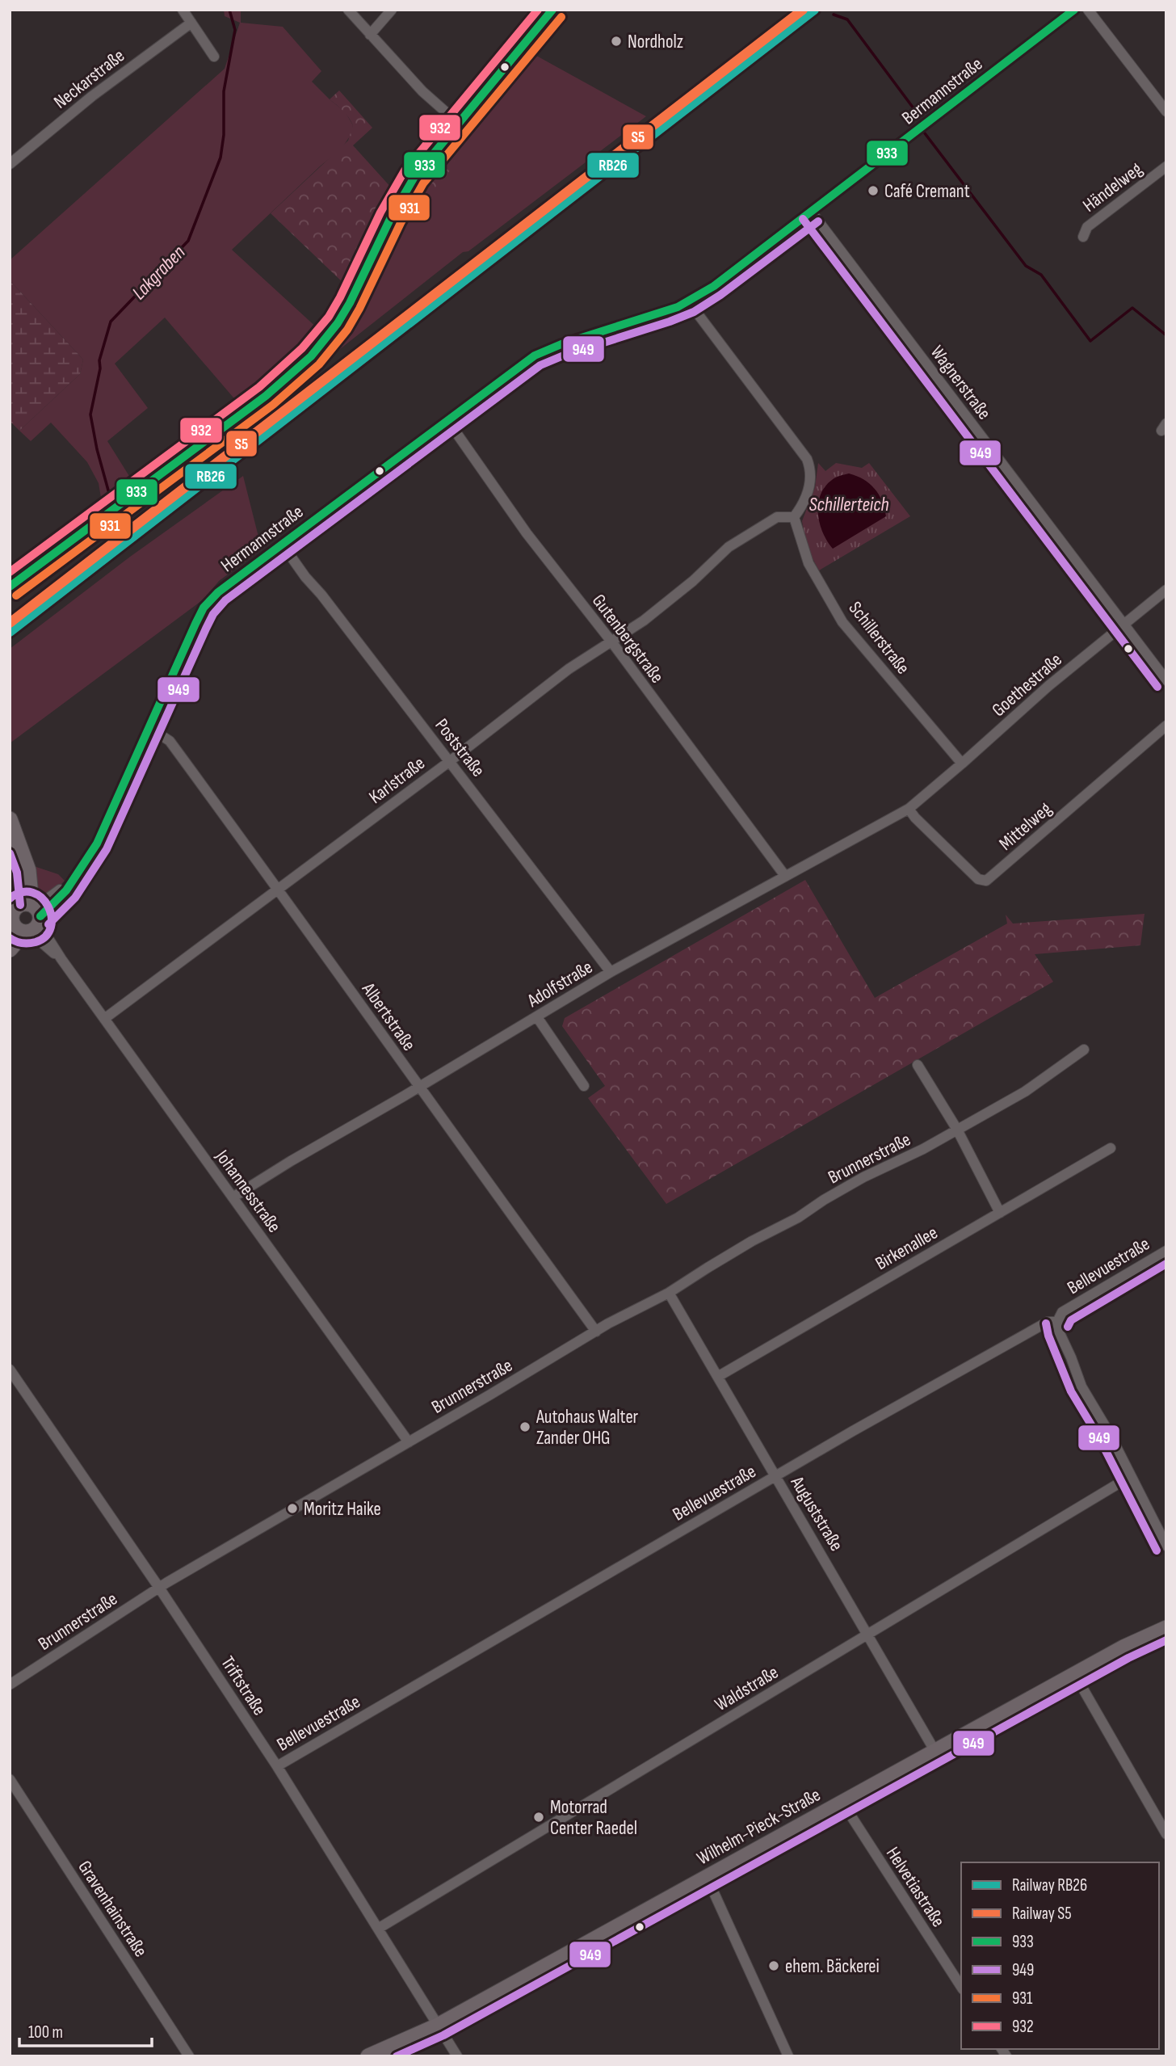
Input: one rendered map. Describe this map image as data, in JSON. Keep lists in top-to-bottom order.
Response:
{
  "streets": {
    "street": [
      "Neckarstraße",
      "Bermannstraße",
      "Händelweg",
      "Wagnerstraße",
      "Hermannstraße",
      "Schillerstraße",
      "Gutenbergstraße",
      "Goethestraße",
      "Poststraße",
      "Karlstraße",
      "Mittelweg",
      "Adolfstraße",
      "Albertstraße",
      "Brunnerstraße",
      "Johannesstraße",
      "Birkenallee",
      "Bellevuestraße",
      "Auguststraße",
      "Triftstraße",
      "Waldstraße",
      "Wilhelm-Pieck-Straße",
      "Helvetiastraße",
      "Gravenhainstraße"
    ]
  },
  "crossings": [
    ["Bermannstraße", "Wagnerstraße"],
    ["Bermannstraße", "Hermannstraße"],
    ["Wagnerstraße", "Goethestraße"],
    ["Hermannstraße", "Gutenbergstraße"],
    ["Hermannstraße", "Poststraße"],
    ["Hermannstraße", "Albertstraße"],
    ["Hermannstraße", "Johannesstraße"],
    ["Schillerstraße", "Goethestraße"],
    ["Schillerstraße", "Karlstraße"],
    ["Gutenbergstraße", "Karlstraße"],
    ["Gutenbergstraße", "Adolfstraße"],
    ["Goethestraße", "Mittelweg"],
    ["Goethestraße", "Adolfstraße"],
    ["Poststraße", "Karlstraße"],
    ["Poststraße", "Adolfstraße"],
    ["Karlstraße", "Albertstraße"],
    ["Karlstraße", "Johannesstraße"],
    ["Mittelweg", "Adolfstraße"],
    ["Adolfstraße", "Albertstraße"],
    ["Adolfstraße", "Johannesstraße"],
    ["Albertstraße", "Brunnerstraße"],
    ["Brunnerstraße", "Johannesstraße"],
    ["Brunnerstraße", "Auguststraße"],
    ["Brunnerstraße", "Triftstraße"],
    ["Birkenallee", "Auguststraße"],
    ["Bellevuestraße", "Auguststraße"],
    ["Bellevuestraße", "Triftstraße"],
    ["Auguststraße", "Waldstraße"],
    ["Auguststraße", "Wilhelm-Pieck-Straße"],
    ["Triftstraße", "Waldstraße"],
    ["Triftstraße", "Wilhelm-Pieck-Straße"],
    ["Wilhelm-Pieck-Straße", "Helvetiastraße"]
  ],
  "water": ["Lakgraben", "Schillerteich"],
  "places": [
    "Nordholz",
    "Café Cremant",
    "Autohaus Walter Zander OHG",
    "Moritz Haike",
    "Motorrad Center Raedel",
    "ehem. Bäckerei"
  ],
  "lines": [
    "rail line RB26",
    "rail line S5",
    "transit line 933",
    "transit line 932",
    "transit line 931",
    "transit line 949"
  ],
  "legend": [
    "Railway RB26",
    "Railway S5",
    "933",
    "949",
    "931",
    "932"
  ],
  "scale_bar": "100 m"
}
